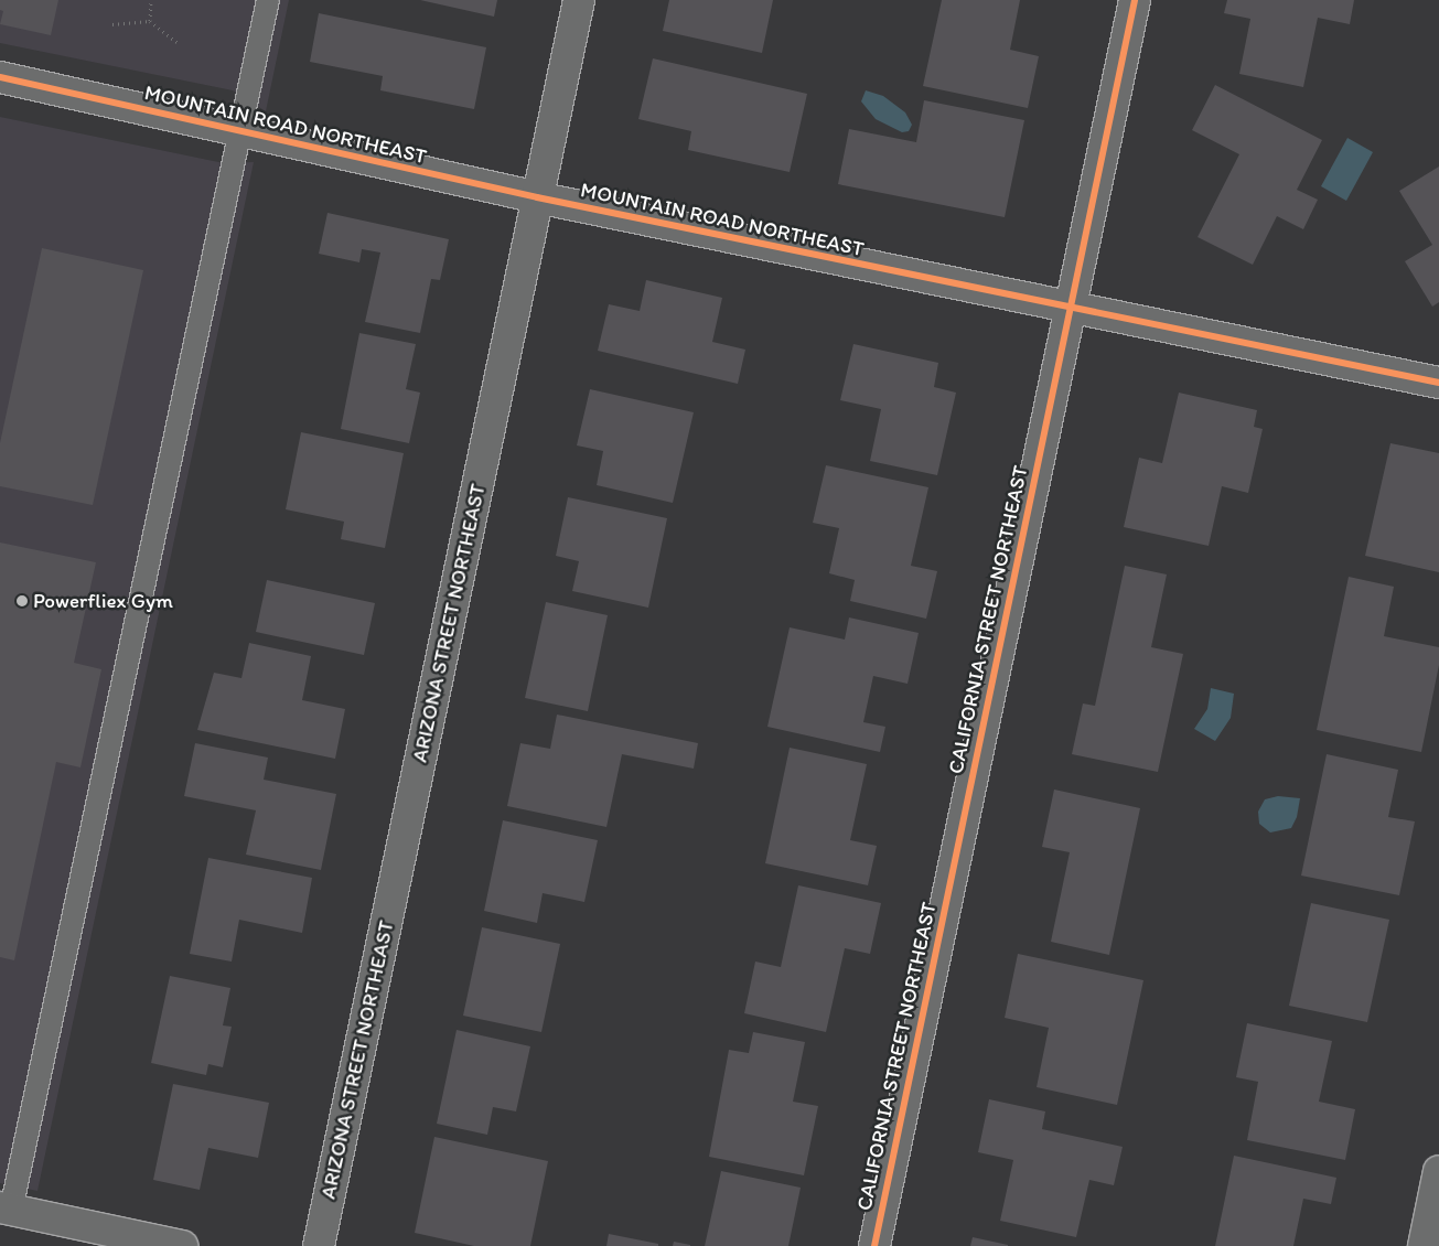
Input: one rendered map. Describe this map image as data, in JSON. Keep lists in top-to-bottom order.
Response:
{
  "streets": {
    "street": ["MOUNTAIN ROAD NORTHEAST", "CALIFORNIA STREET NORTHEAST", "ARIZONA STREET NORTHEAST"]
  },
  "crossings": [
    ["MOUNTAIN ROAD NORTHEAST", "CALIFORNIA STREET NORTHEAST"],
    ["MOUNTAIN ROAD NORTHEAST", "ARIZONA STREET NORTHEAST"]
  ],
  "places": ["Powerfliex Gym"]
}
